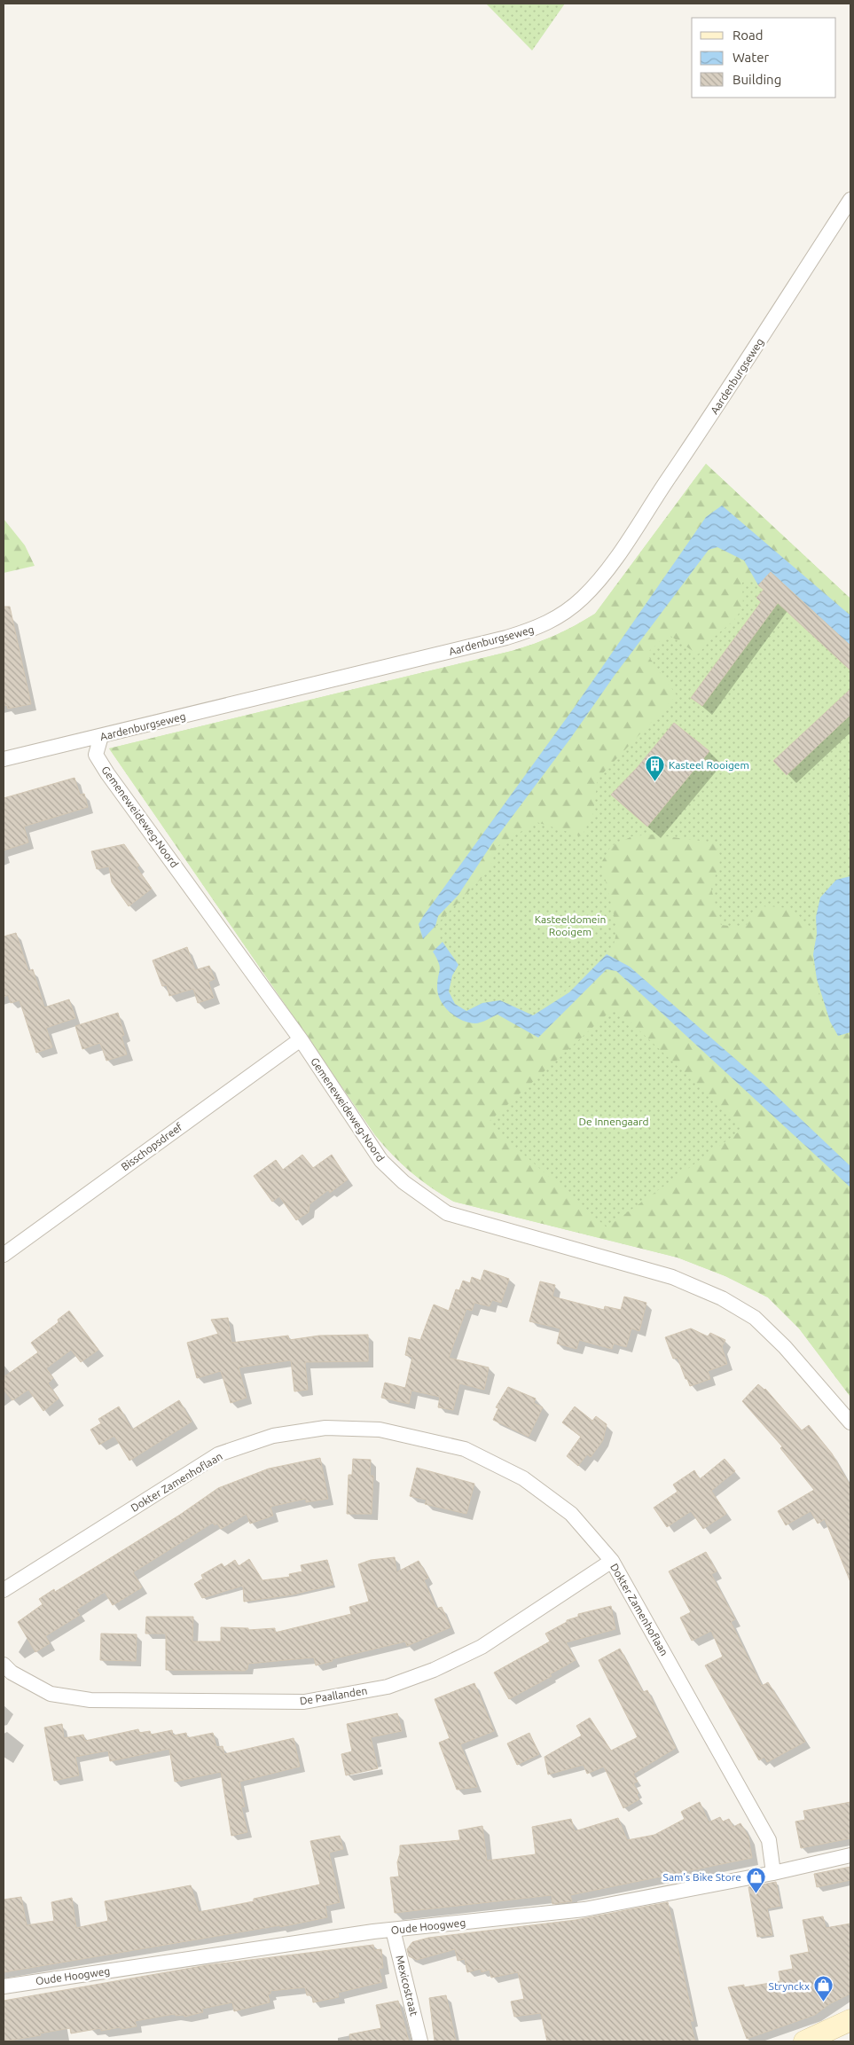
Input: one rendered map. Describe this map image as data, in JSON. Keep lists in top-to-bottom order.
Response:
{
  "streets": {
    "street": [
      "Aardenburgseweg",
      "Gemeneweideweg-Noord",
      "Bisschopsdreef",
      "Dokter Zamenhoflaan",
      "De Paallanden",
      "Oude Hoogweg",
      "Mexicostraat"
    ]
  },
  "crossings": [
    ["Aardenburgseweg", "Gemeneweideweg-Noord"],
    ["Gemeneweideweg-Noord", "Bisschopsdreef"],
    ["Dokter Zamenhoflaan", "De Paallanden"],
    ["Dokter Zamenhoflaan", "Oude Hoogweg"],
    ["Oude Hoogweg", "Mexicostraat"]
  ],
  "parks": ["Kasteeldomein Rooigem", "De Innengaard"],
  "places": {
    "building": ["Kasteel Rooigem"],
    "shop": ["Sam's Bike Store", "Strynckx"]
  },
  "legend": ["Road", "Water", "Building"]
}
